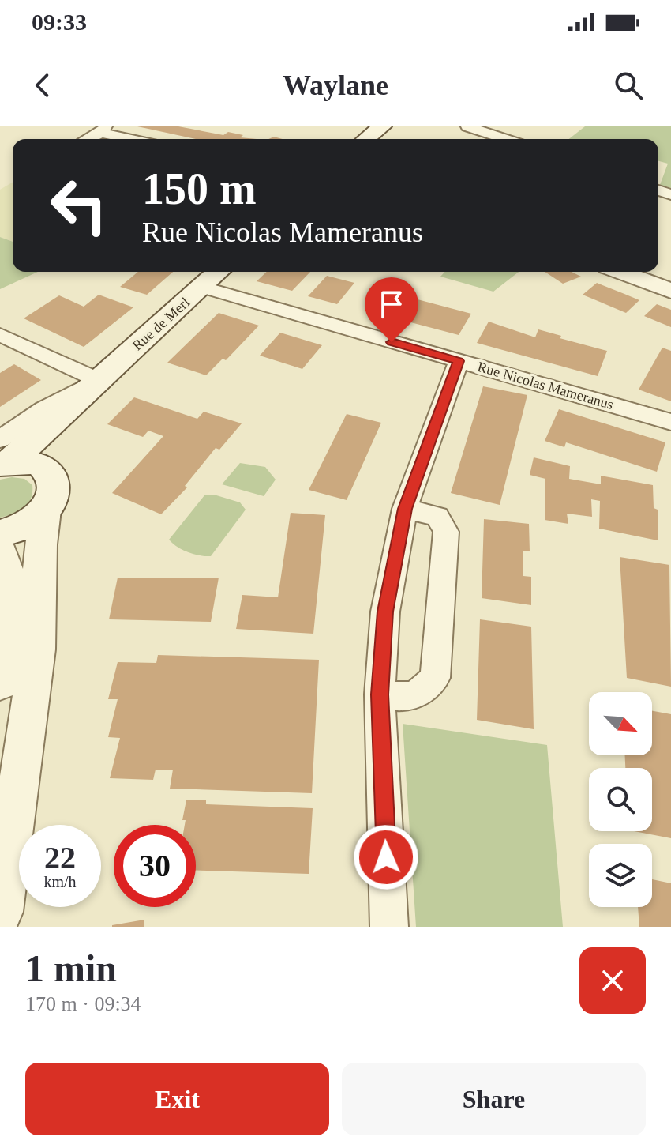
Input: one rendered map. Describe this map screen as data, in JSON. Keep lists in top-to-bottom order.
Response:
{
  "streets": {
    "main road": ["Rue de Merl"],
    "street": ["Rue Nicolas Mameranus"]
  },
  "crossings": [
    ["Rue de Merl", "Rue Nicolas Mameranus"]
  ],
  "north": "bottom right",
  "page": {
    "status": "09:33",
    "header": "Waylane",
    "turn": ["150 m", "Rue Nicolas Mameranus"],
    "speed": "22 km/h",
    "limit": "30",
    "heading": ["1 min", "170 m · 09:34"],
    "buttons": ["Exit", "Share"]
  }
}
